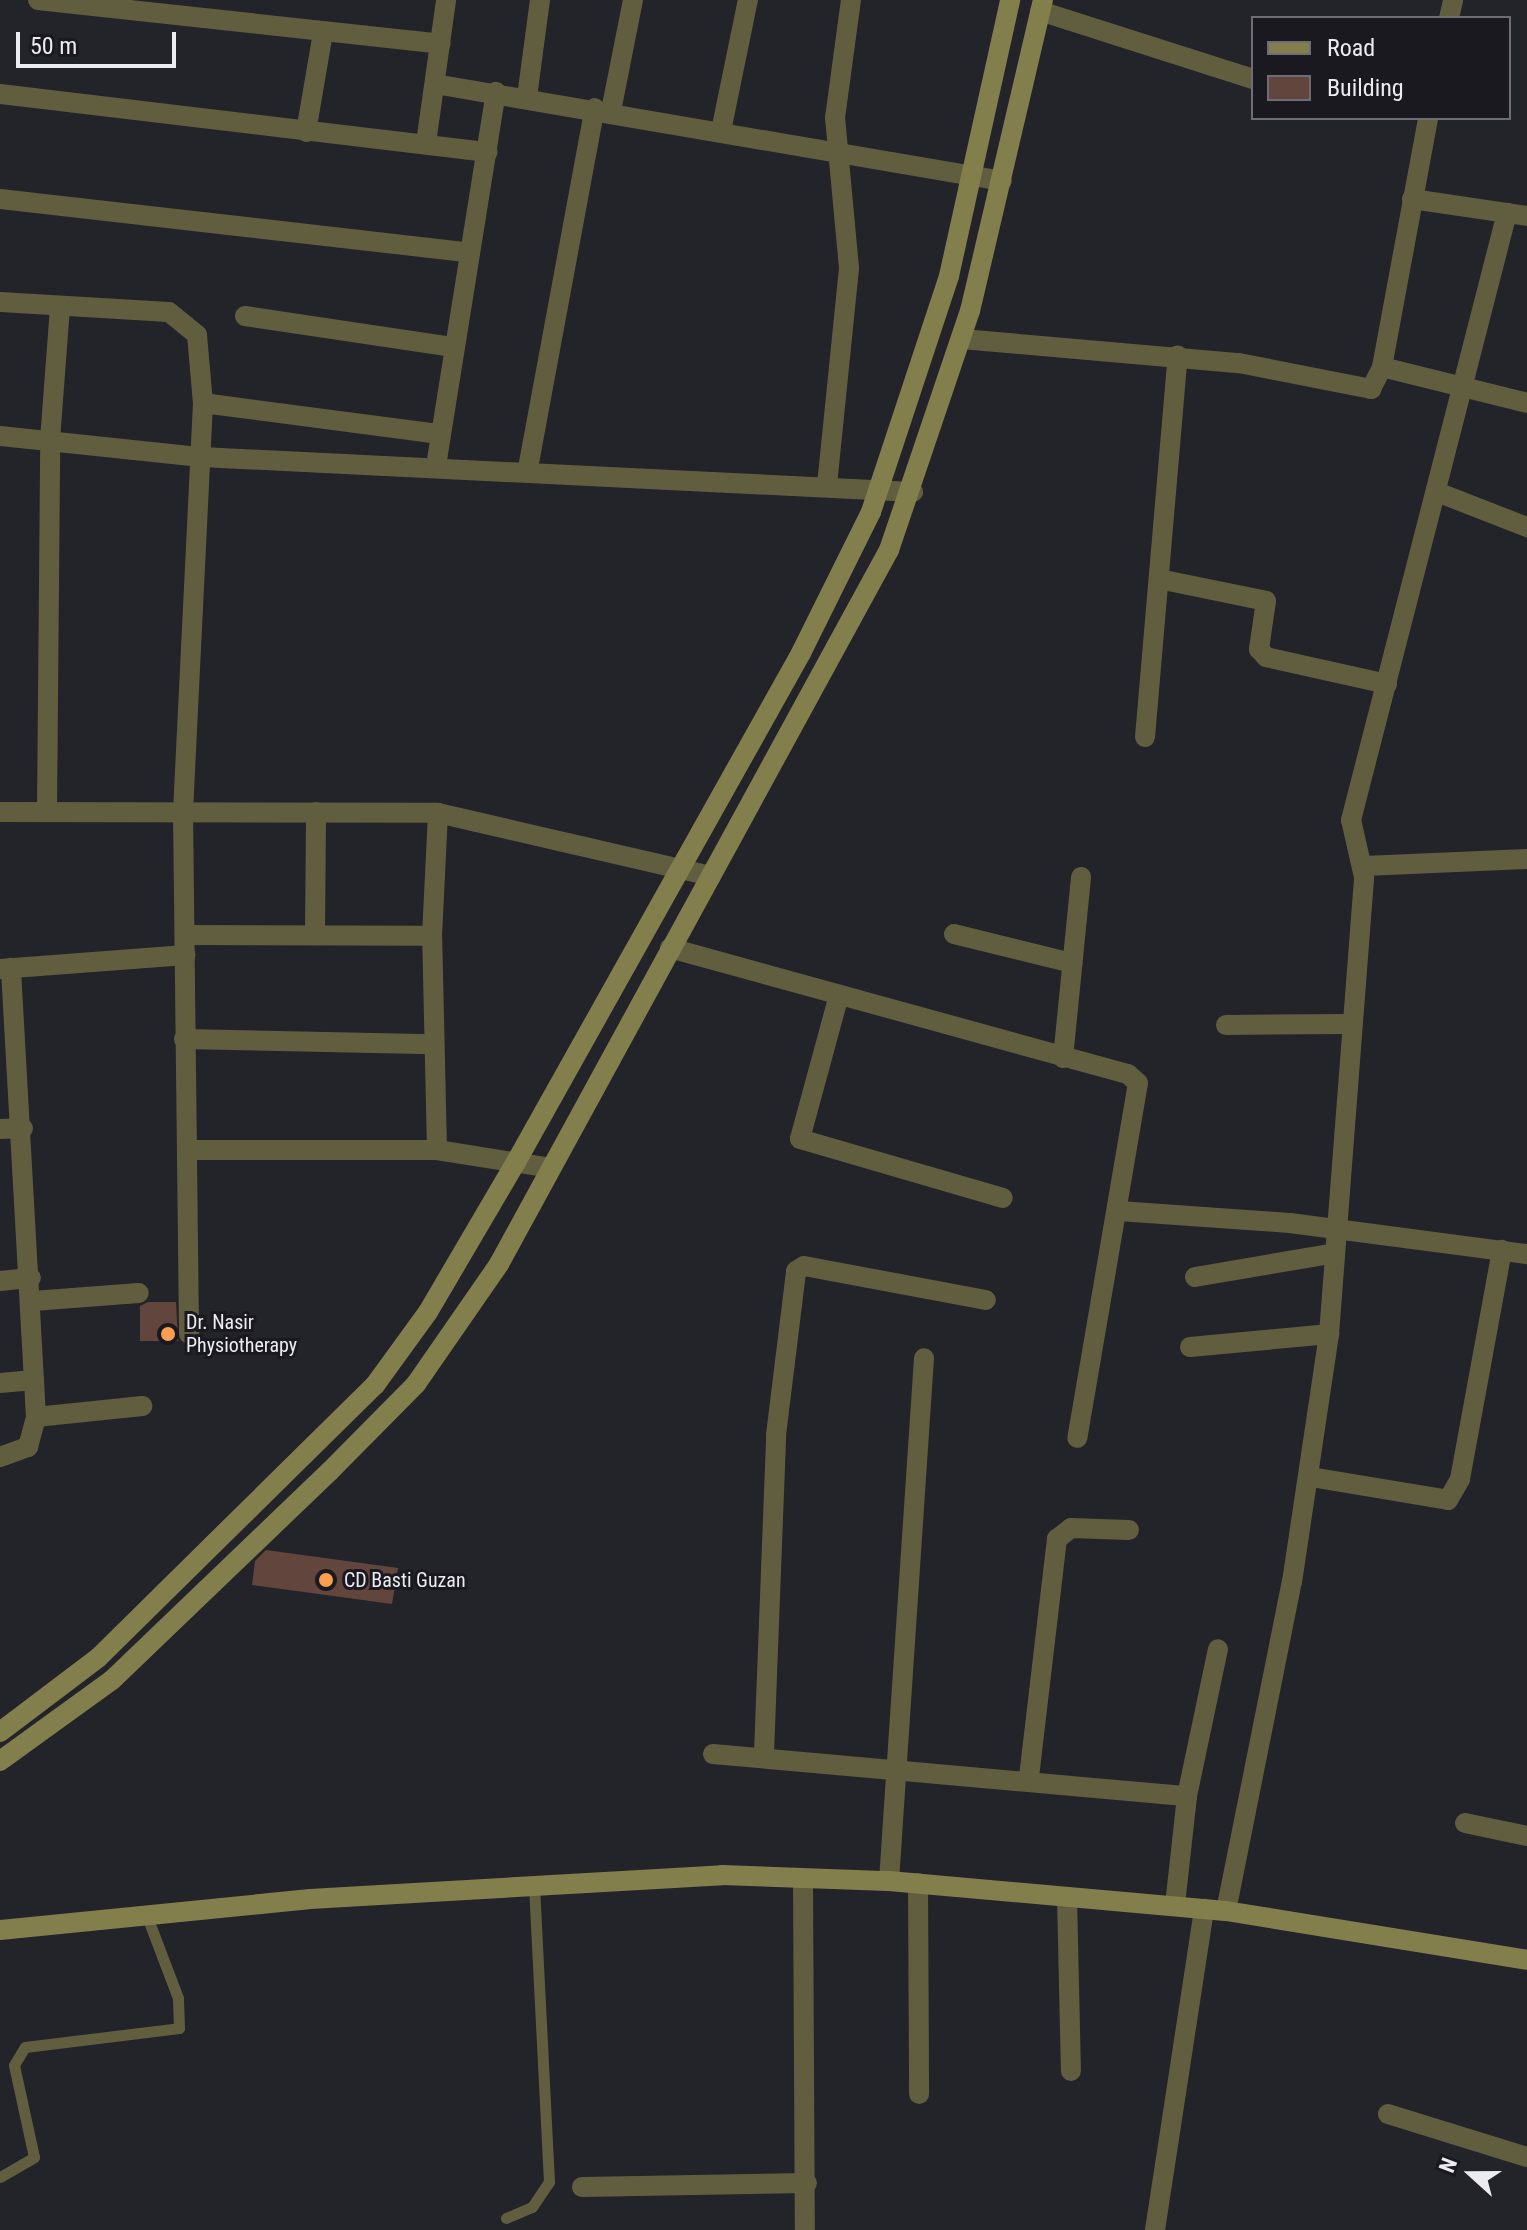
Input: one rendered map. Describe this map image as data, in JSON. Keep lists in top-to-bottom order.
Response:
{
  "places": ["Dr. Nasir Physiotherapy", "CD Basti Guzan"],
  "legend": ["Road", "Building"],
  "scale_bar": "50 m",
  "north": "left"
}
